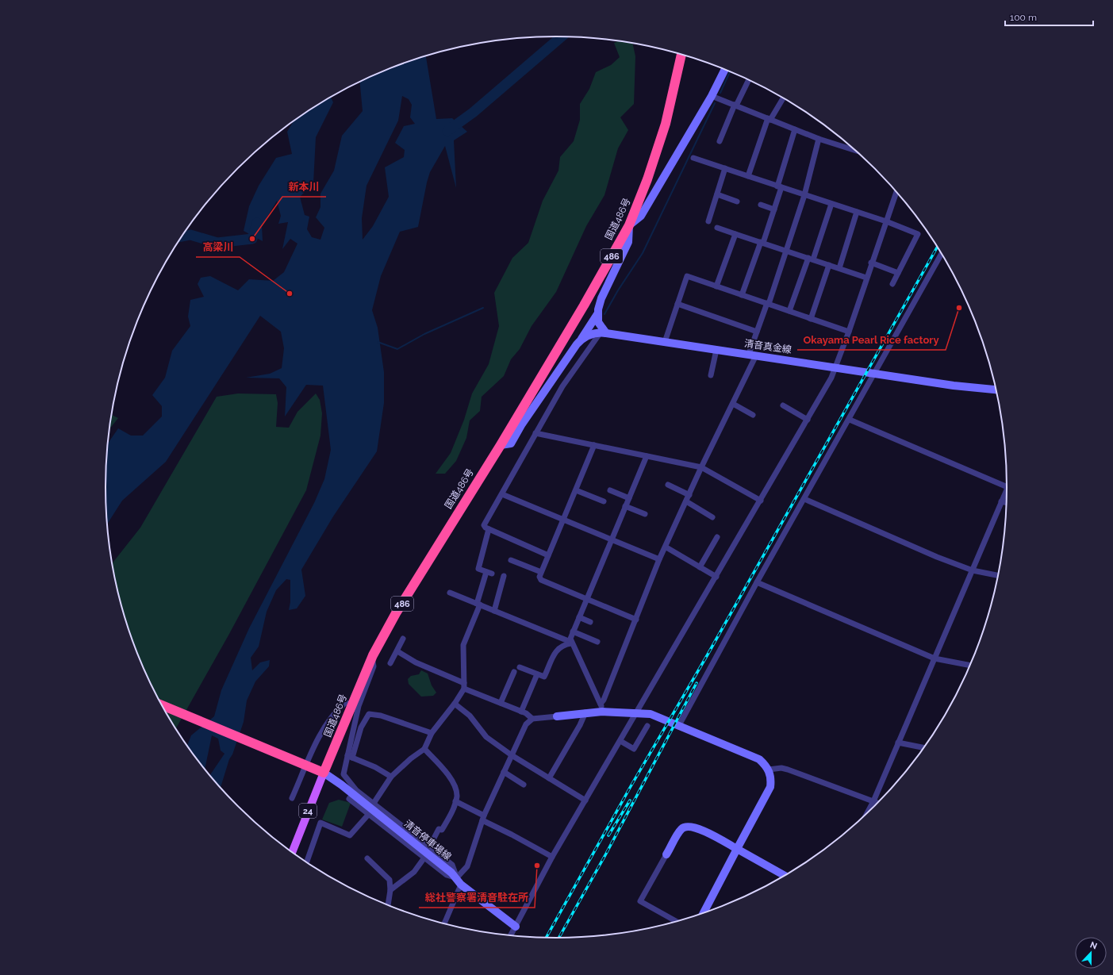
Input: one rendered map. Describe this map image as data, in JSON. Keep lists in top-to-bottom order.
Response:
{
  "streets": {
    "highway": ["国道486号", "486"],
    "main road": ["清音真金線", "24", "清音停車場線"]
  },
  "crossings": [
    ["国道486号", "清音真金線"],
    ["国道486号", "24"],
    ["国道486号", "清音停車場線"],
    ["24", "清音停車場線"]
  ],
  "places": [
    "新本川",
    "高梁川",
    "Okayama Pearl Rice factory",
    "総社警察署清音駐在所"
  ],
  "scale_bar": "100 m",
  "north": "top"
}
